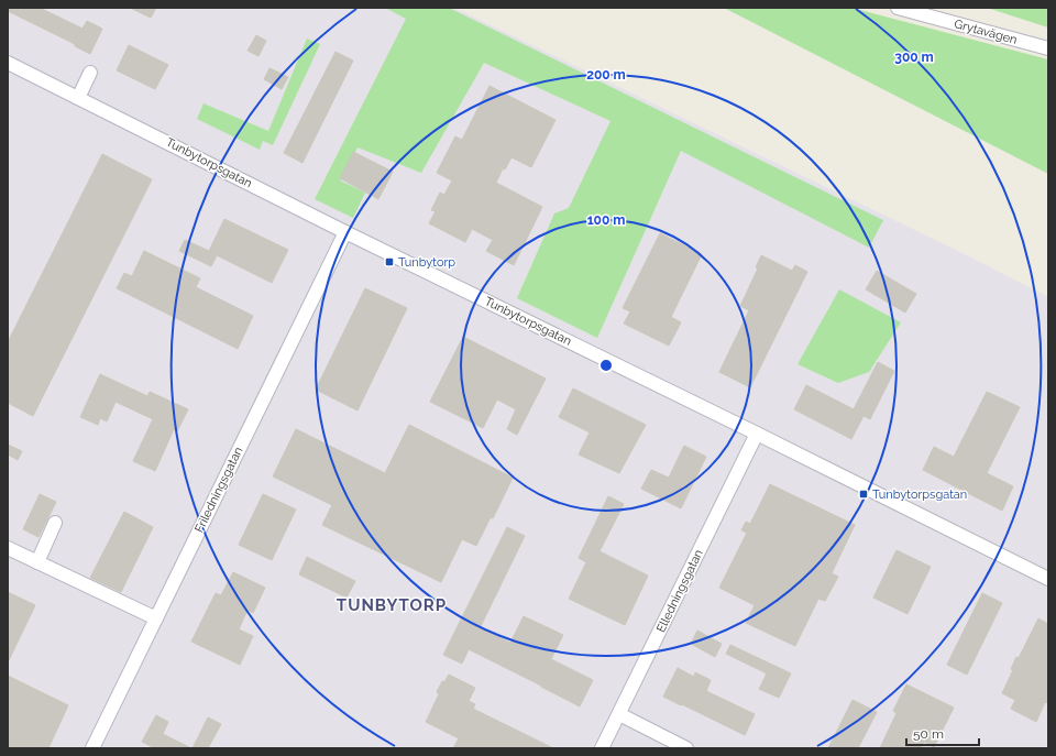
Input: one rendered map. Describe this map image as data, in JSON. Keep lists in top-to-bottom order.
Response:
{
  "streets": {
    "street": [
      "Grytavägen",
      "Tunbytorpsgatan",
      "Friledningsgatan",
      "Elledningsgatan"
    ]
  },
  "crossings": [
    ["Tunbytorpsgatan", "Friledningsgatan"],
    ["Tunbytorpsgatan", "Elledningsgatan"]
  ],
  "districts": ["TUNBYTORP"],
  "places": {
    "transit": ["Tunbytorp", "Tunbytorpsgatan"]
  },
  "scale_bar": "50 m",
  "rings": ["300 m", "200 m", "100 m"]
}
